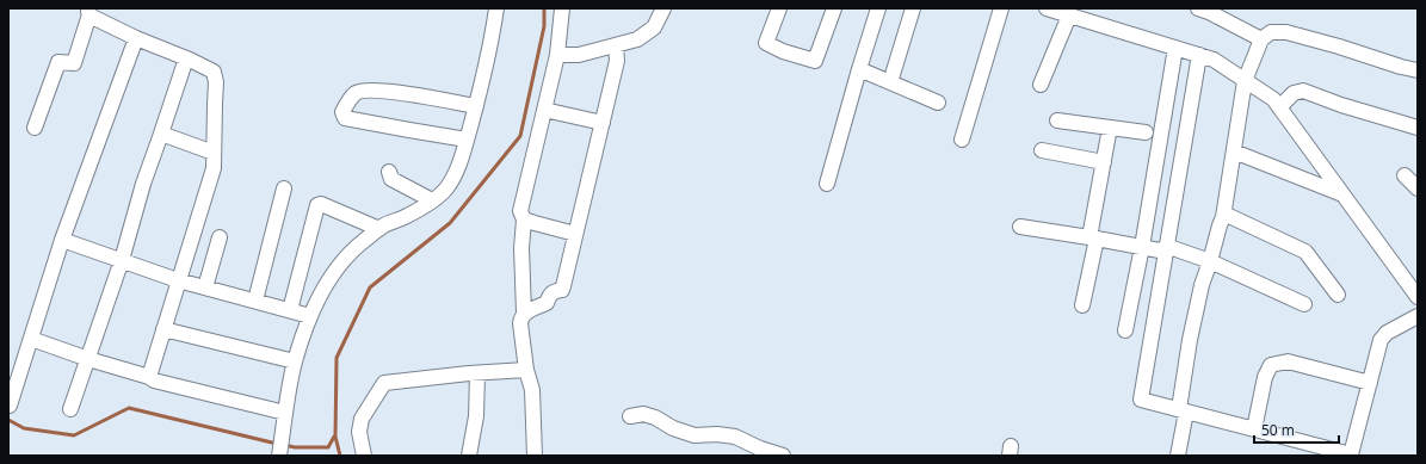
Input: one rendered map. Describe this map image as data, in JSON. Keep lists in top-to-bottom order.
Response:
{
  "scale_bar": "50 m"
}
